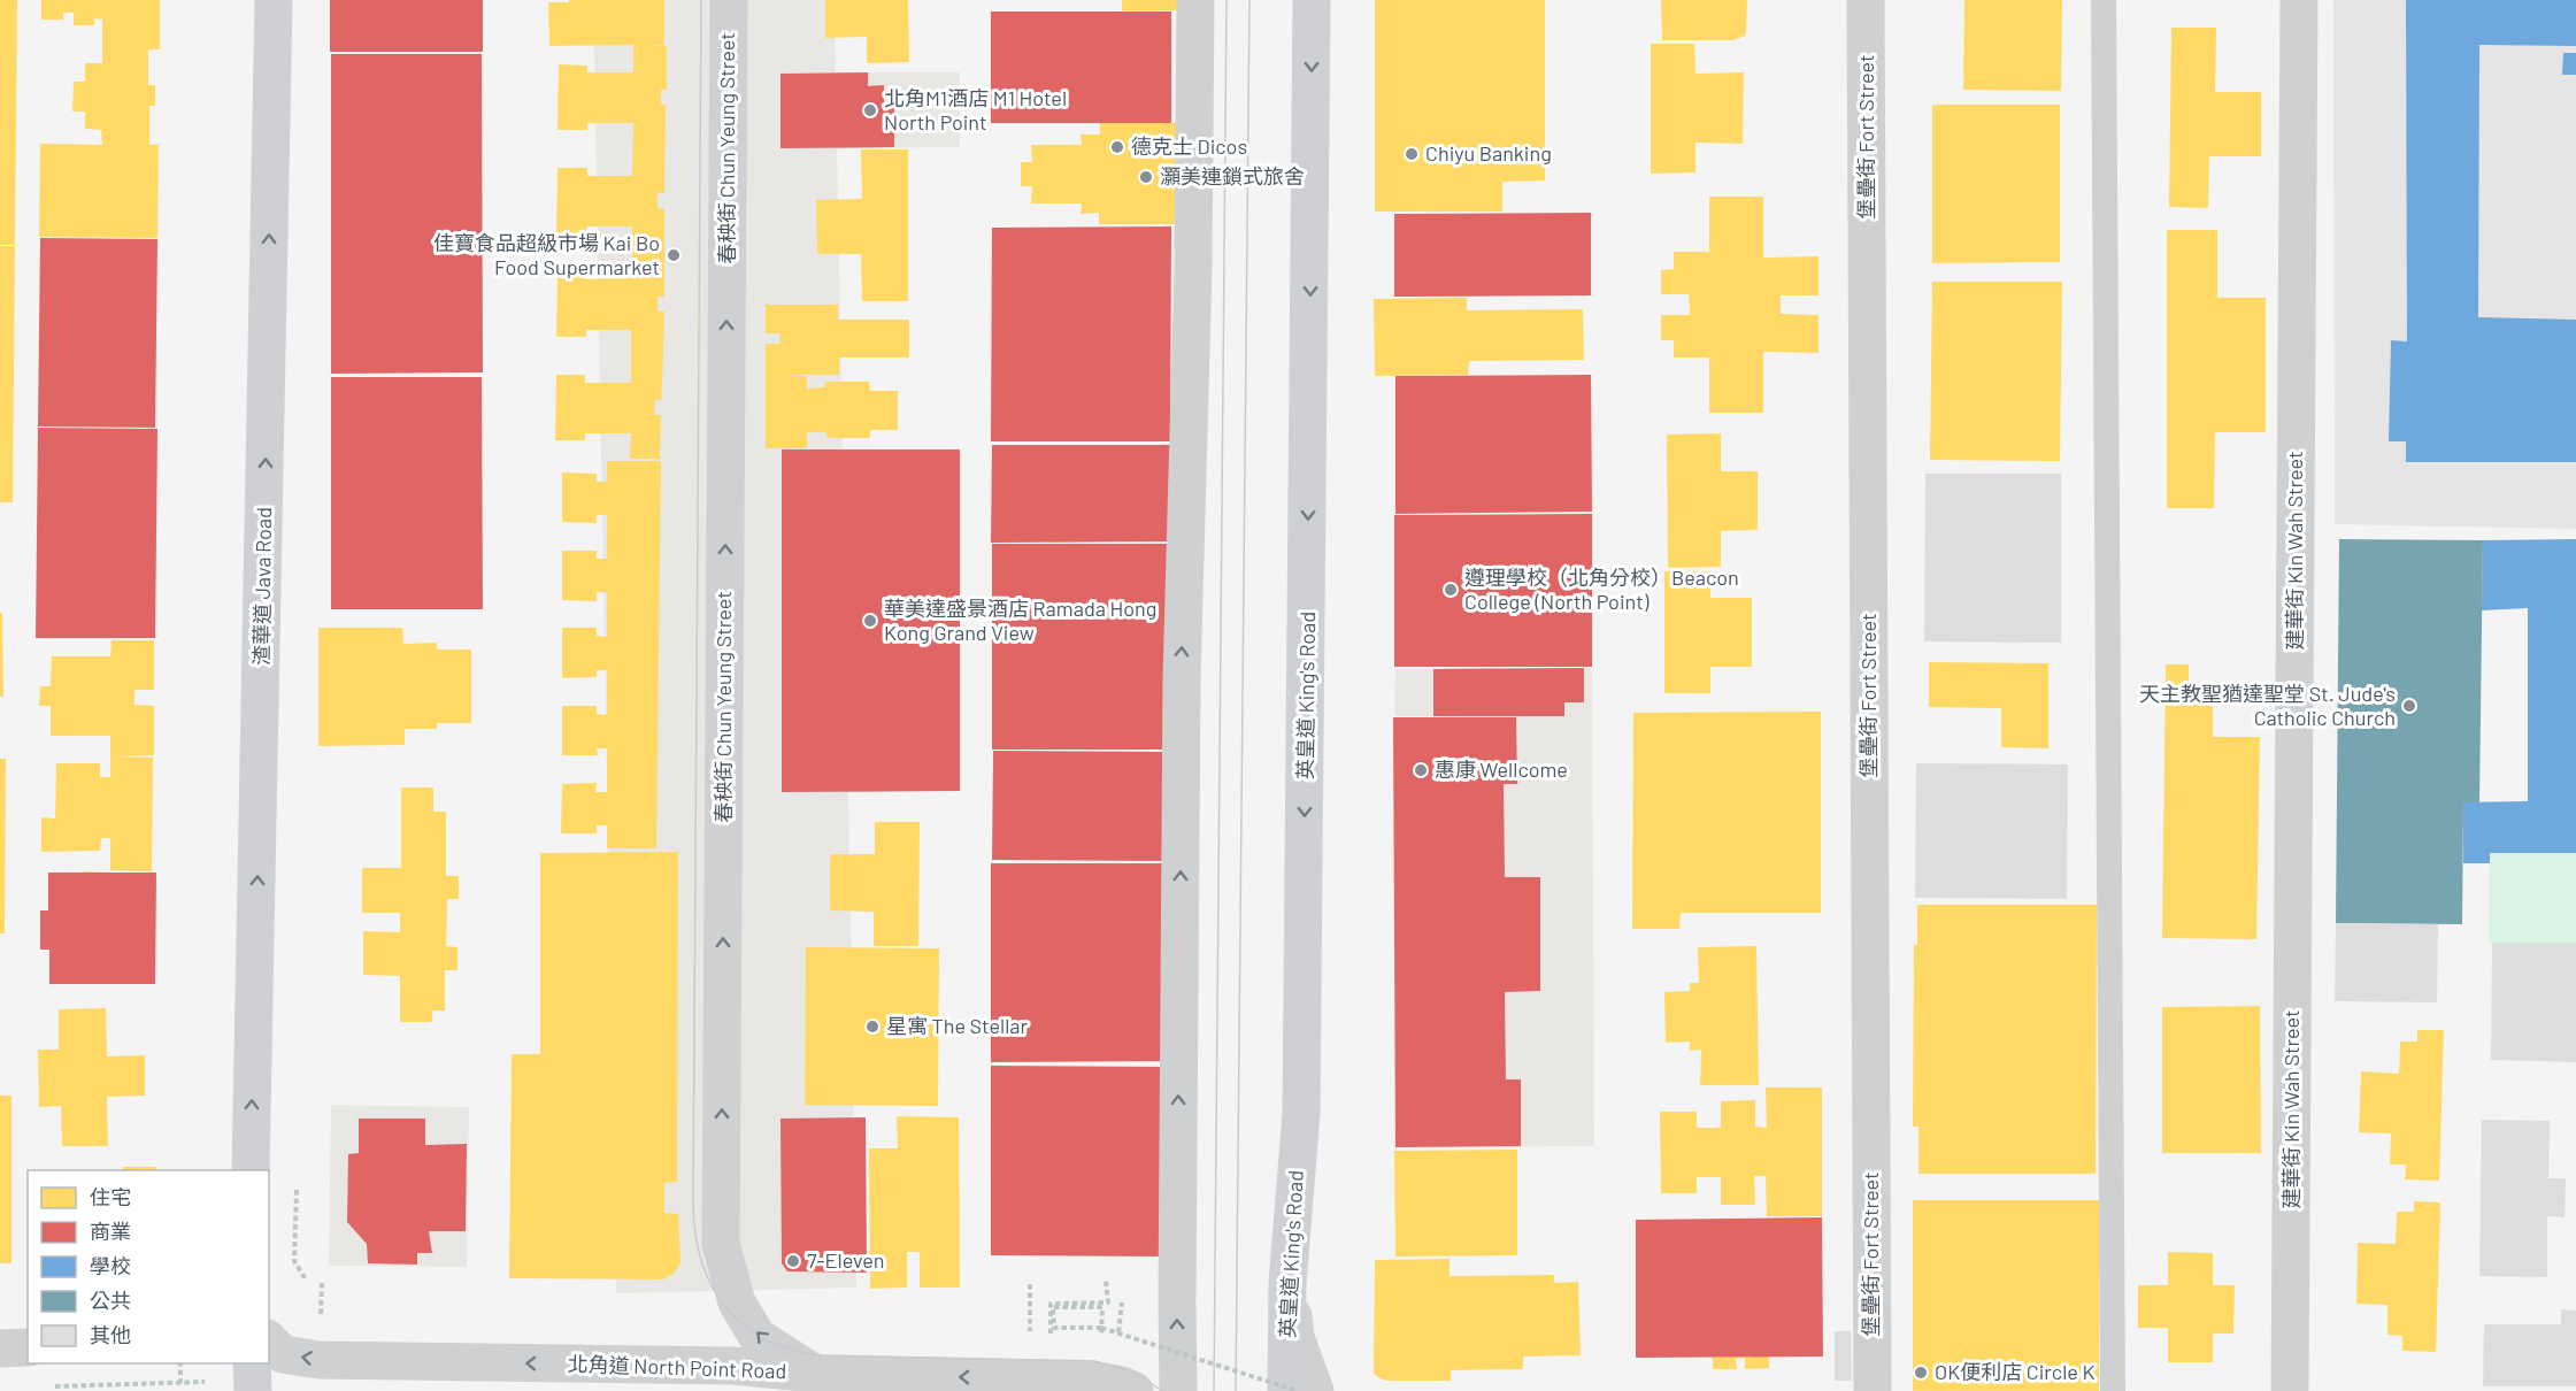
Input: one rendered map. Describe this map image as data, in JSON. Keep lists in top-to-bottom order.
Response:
{
  "streets": {
    "main road": ["渣華道 Java Road", "英皇道 King's Road"],
    "street": [
      "堡壘街 Fort Street",
      "春秧街 Chun Yeung Street",
      "建華街 Kin Wah Street",
      "北角道 North Point Road"
    ]
  },
  "crossings": [
    ["春秧街 Chun Yeung Street", "北角道 North Point Road"]
  ],
  "one_way": [
    "春秧街 Chun Yeung Street",
    "渣華道 Java Road",
    "英皇道 King's Road",
    "北角道 North Point Road"
  ],
  "places": [
    "北角M1酒店 M1 Hotel North Point",
    "德克士 Dicos",
    "Chiyu Banking",
    "灝美連鎖式旅舍",
    "佳寶食品超級市場 Kai Bo Food Supermarket",
    "遵理學校（北角分校）Beacon College (North Point)",
    "華美達盛景酒店 Ramada Hong Kong Grand View",
    "天主教聖猶達聖堂 St. Jude's Catholic Church",
    "惠康 Wellcome",
    "星寓 The Stellar",
    "7-Eleven",
    "OK便利店 Circle K"
  ],
  "legend": [
    "住宅",
    "商業",
    "學校",
    "公共",
    "其他"
  ]
}
